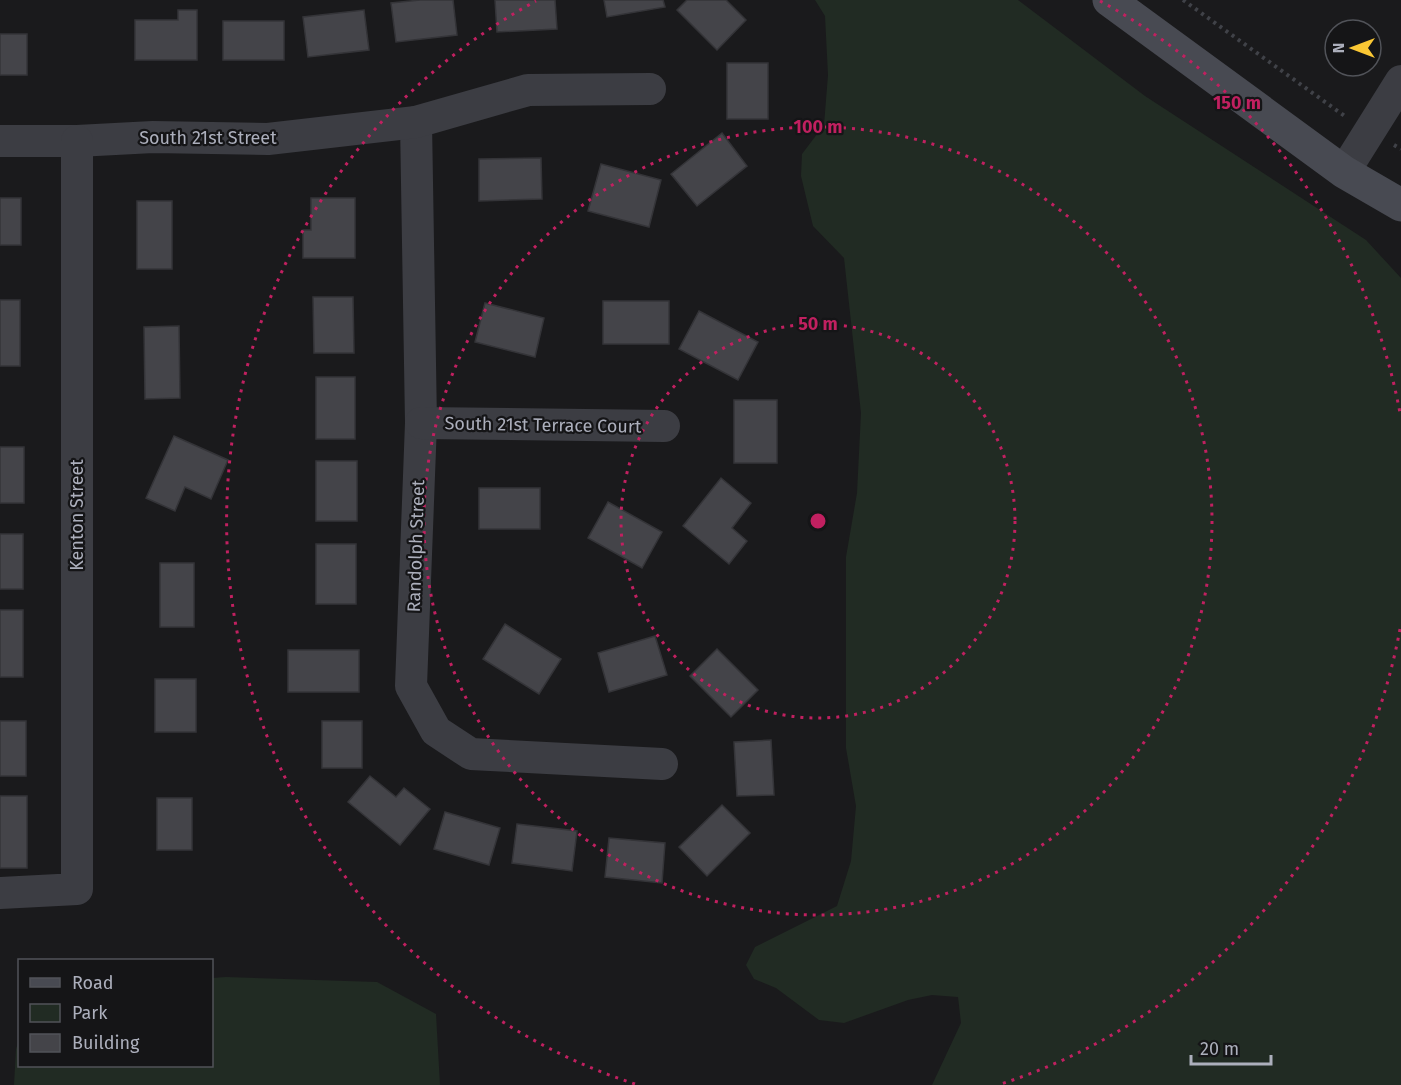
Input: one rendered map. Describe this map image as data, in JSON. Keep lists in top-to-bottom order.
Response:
{
  "streets": {
    "street": [
      "South 21st Street",
      "South 21st Terrace Court",
      "Kenton Street",
      "Randolph Street"
    ]
  },
  "crossings": [
    ["South 21st Street", "Kenton Street"],
    ["South 21st Street", "Randolph Street"],
    ["South 21st Terrace Court", "Randolph Street"]
  ],
  "legend": ["Road", "Park", "Building"],
  "scale_bar": "20 m",
  "north": "left",
  "rings": ["150 m", "100 m", "50 m"]
}
